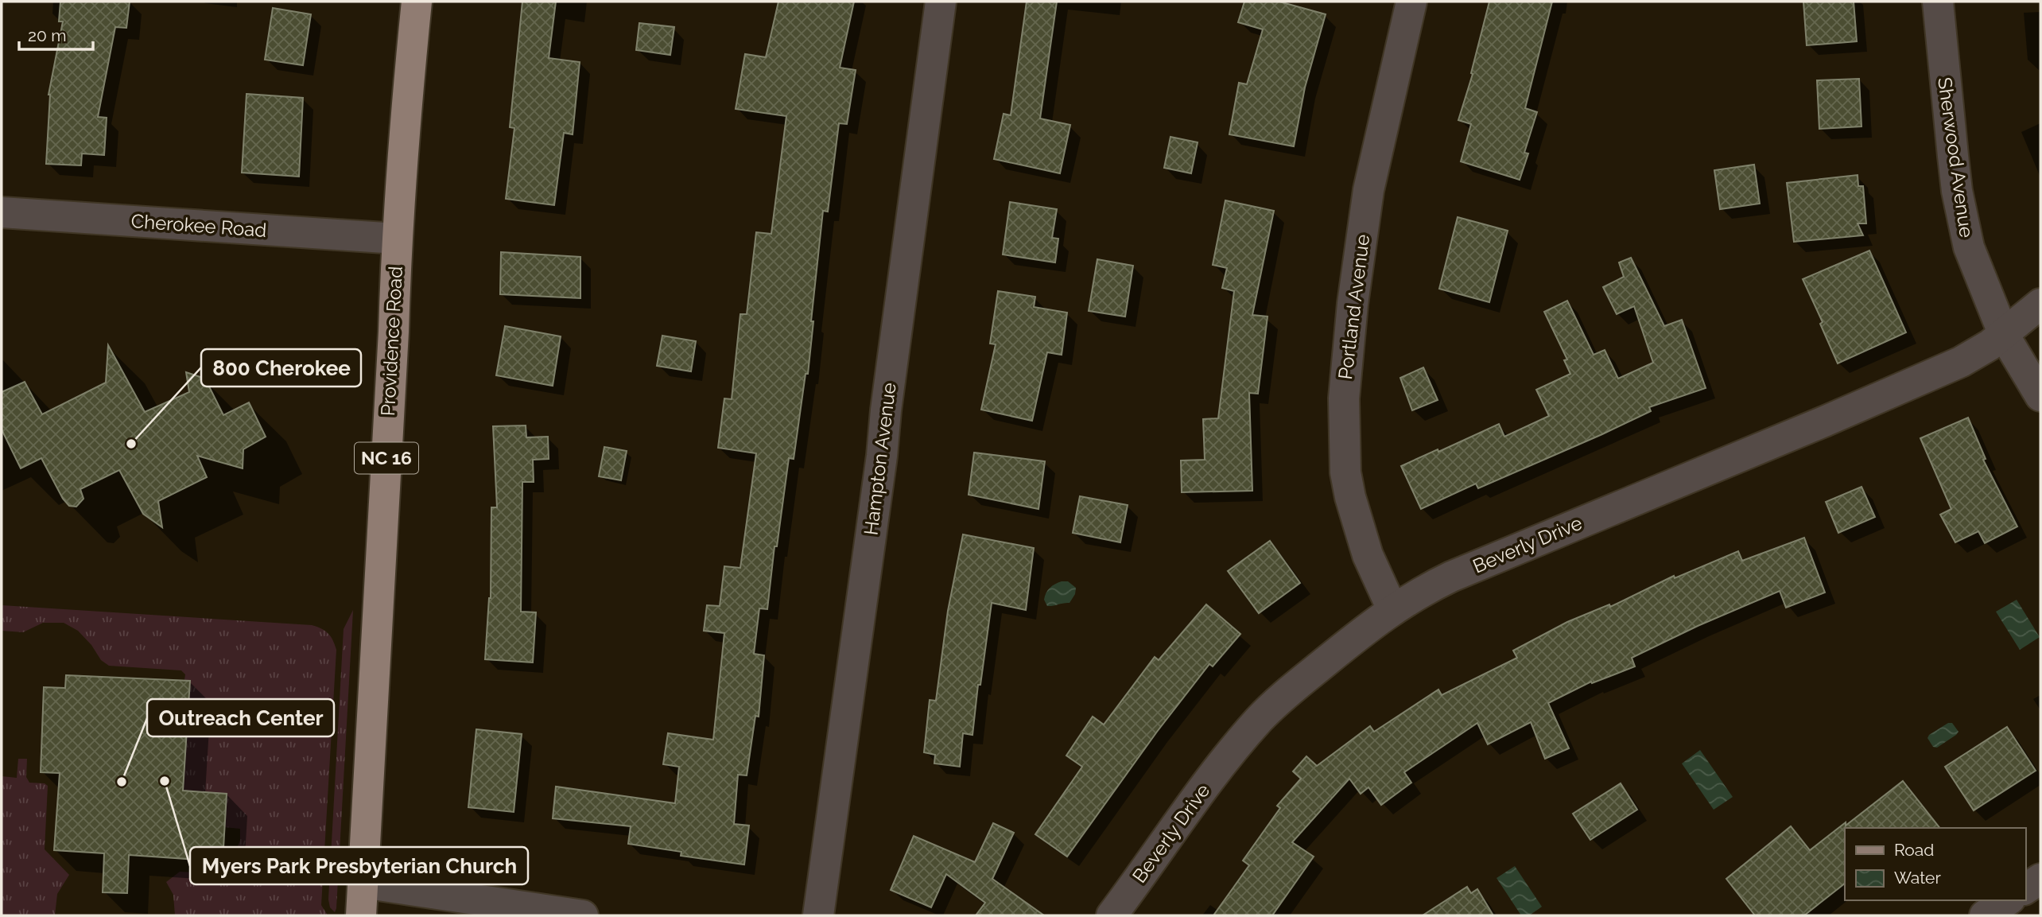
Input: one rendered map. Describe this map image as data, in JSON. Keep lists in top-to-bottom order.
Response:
{
  "streets": {
    "main road": ["Providence Road", "NC 16"],
    "street": [
      "Sherwood Avenue",
      "Cherokee Road",
      "Portland Avenue",
      "Hampton Avenue",
      "Beverly Drive"
    ]
  },
  "crossings": [
    ["Sherwood Avenue", "Beverly Drive"],
    ["Cherokee Road", "Providence Road"],
    ["Portland Avenue", "Beverly Drive"]
  ],
  "places": ["800 Cherokee", "Myers Park Presbyterian Church", "Outreach Center"],
  "legend": ["Road", "Water"],
  "scale_bar": "20 m"
}
